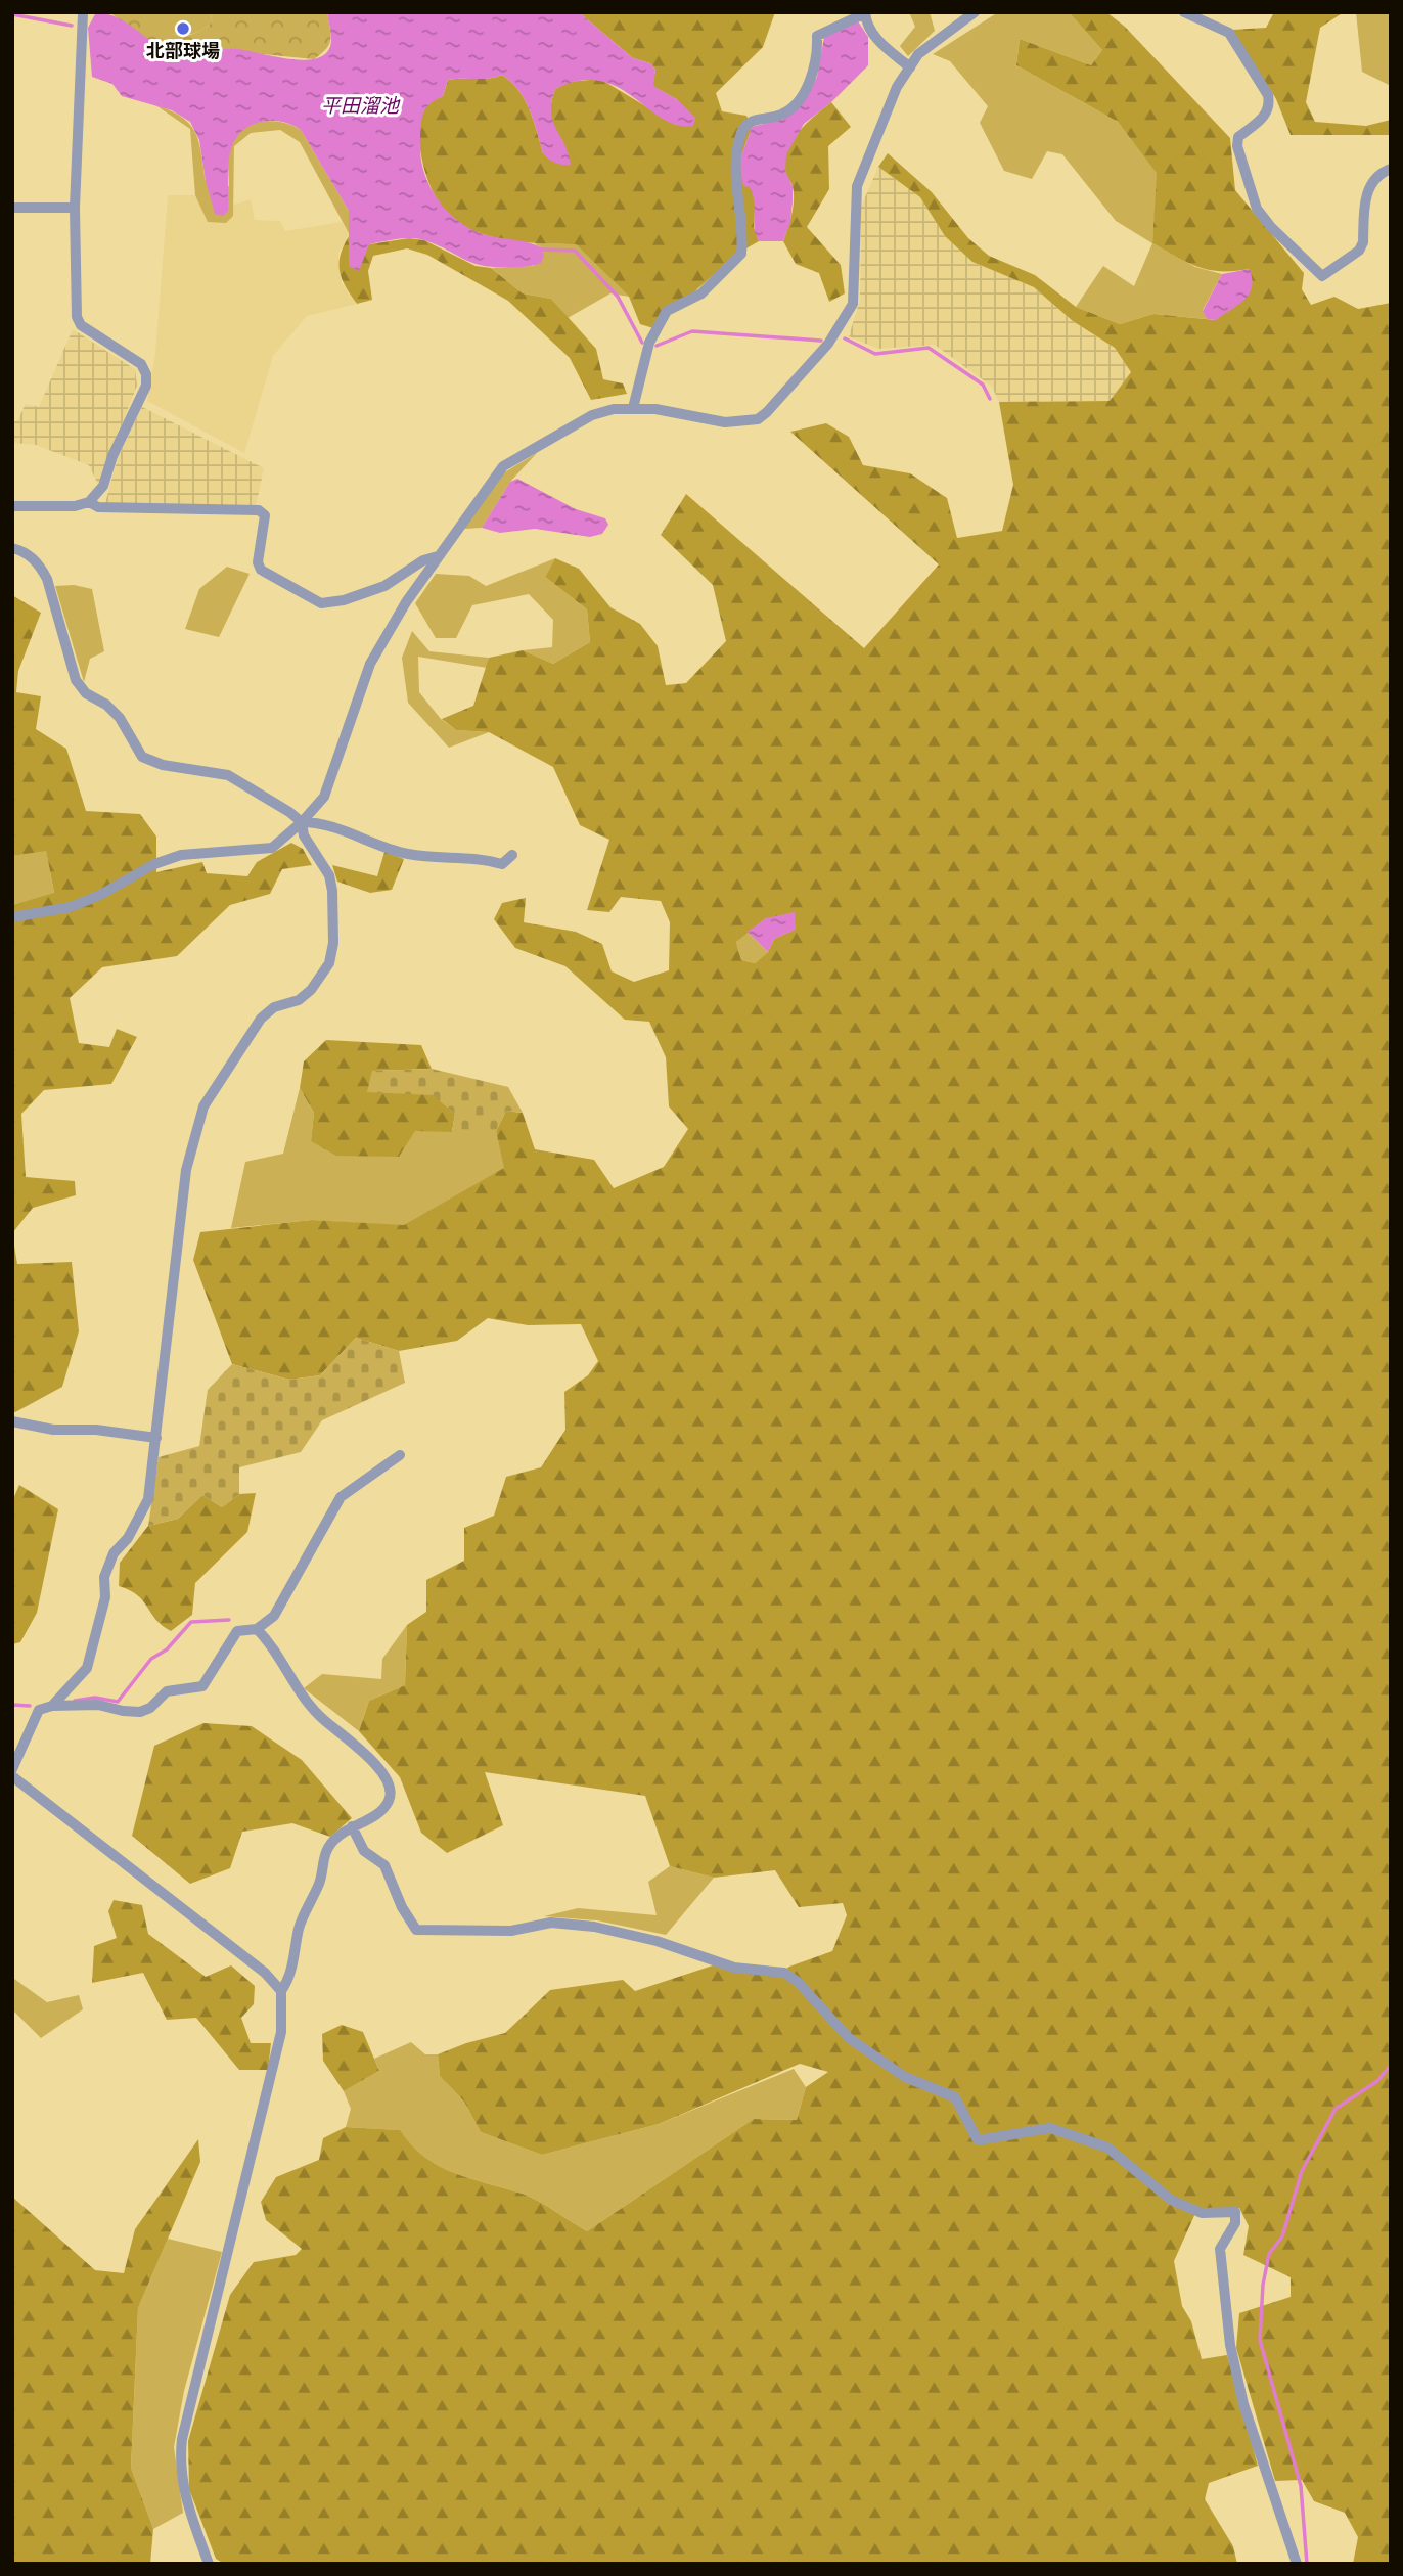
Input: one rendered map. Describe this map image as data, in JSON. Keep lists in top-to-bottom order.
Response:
{
  "water": ["平田溜池"],
  "places": ["北部球場"]
}
